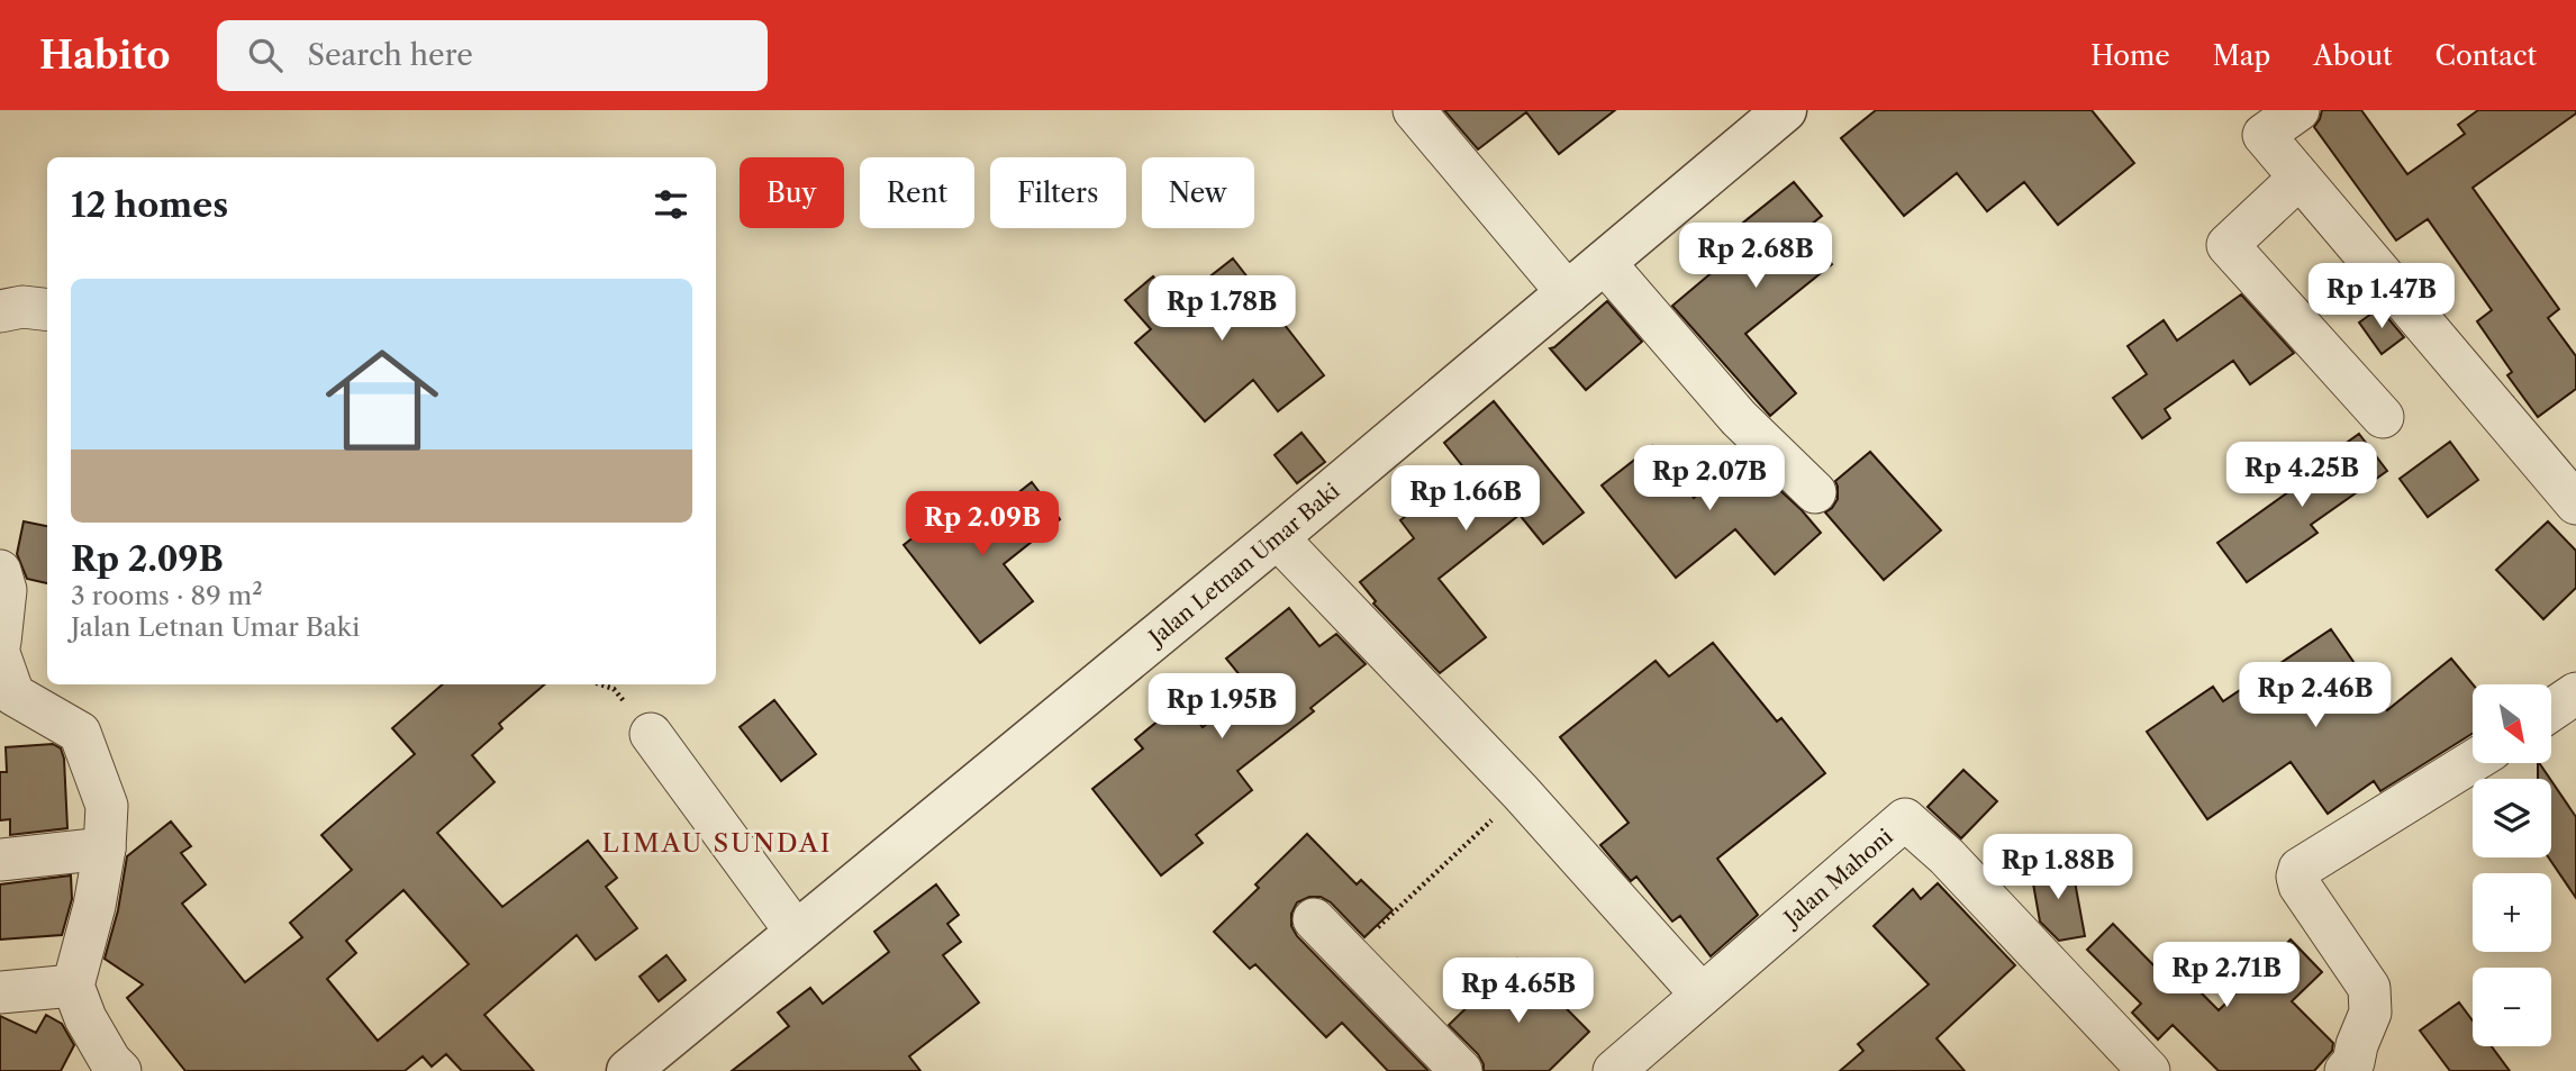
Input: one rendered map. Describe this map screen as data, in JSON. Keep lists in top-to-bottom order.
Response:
{
  "streets": {
    "street": ["Jalan Letnan Umar Baki", "Jalan Mahoni"]
  },
  "districts": ["LIMAU SUNDAI"],
  "north": "bottom right",
  "page": {
    "header": "Habito",
    "search": "Search here",
    "nav": [
      "Home",
      "Map",
      "About",
      "Contact"
    ],
    "chip": [
      "Buy",
      "Rent",
      "Filters",
      "New"
    ],
    "heading": "12 homes",
    "price": [
      "Rp 2.68B",
      "Rp 1.47B",
      "Rp 1.78B",
      "Rp 4.25B",
      "Rp 2.07B",
      "Rp 1.66B",
      "Rp 2.09B",
      "Rp 2.46B",
      "Rp 1.95B",
      "Rp 1.88B",
      "Rp 2.71B",
      "Rp 4.65B"
    ],
    "list": [
      {
        "name": "Rp 2.09B",
        "note": "3 rooms · 89 m² · Jalan Letnan Umar Baki"
      }
    ],
    "map_buttons": ["+", "−"]
  }
}
